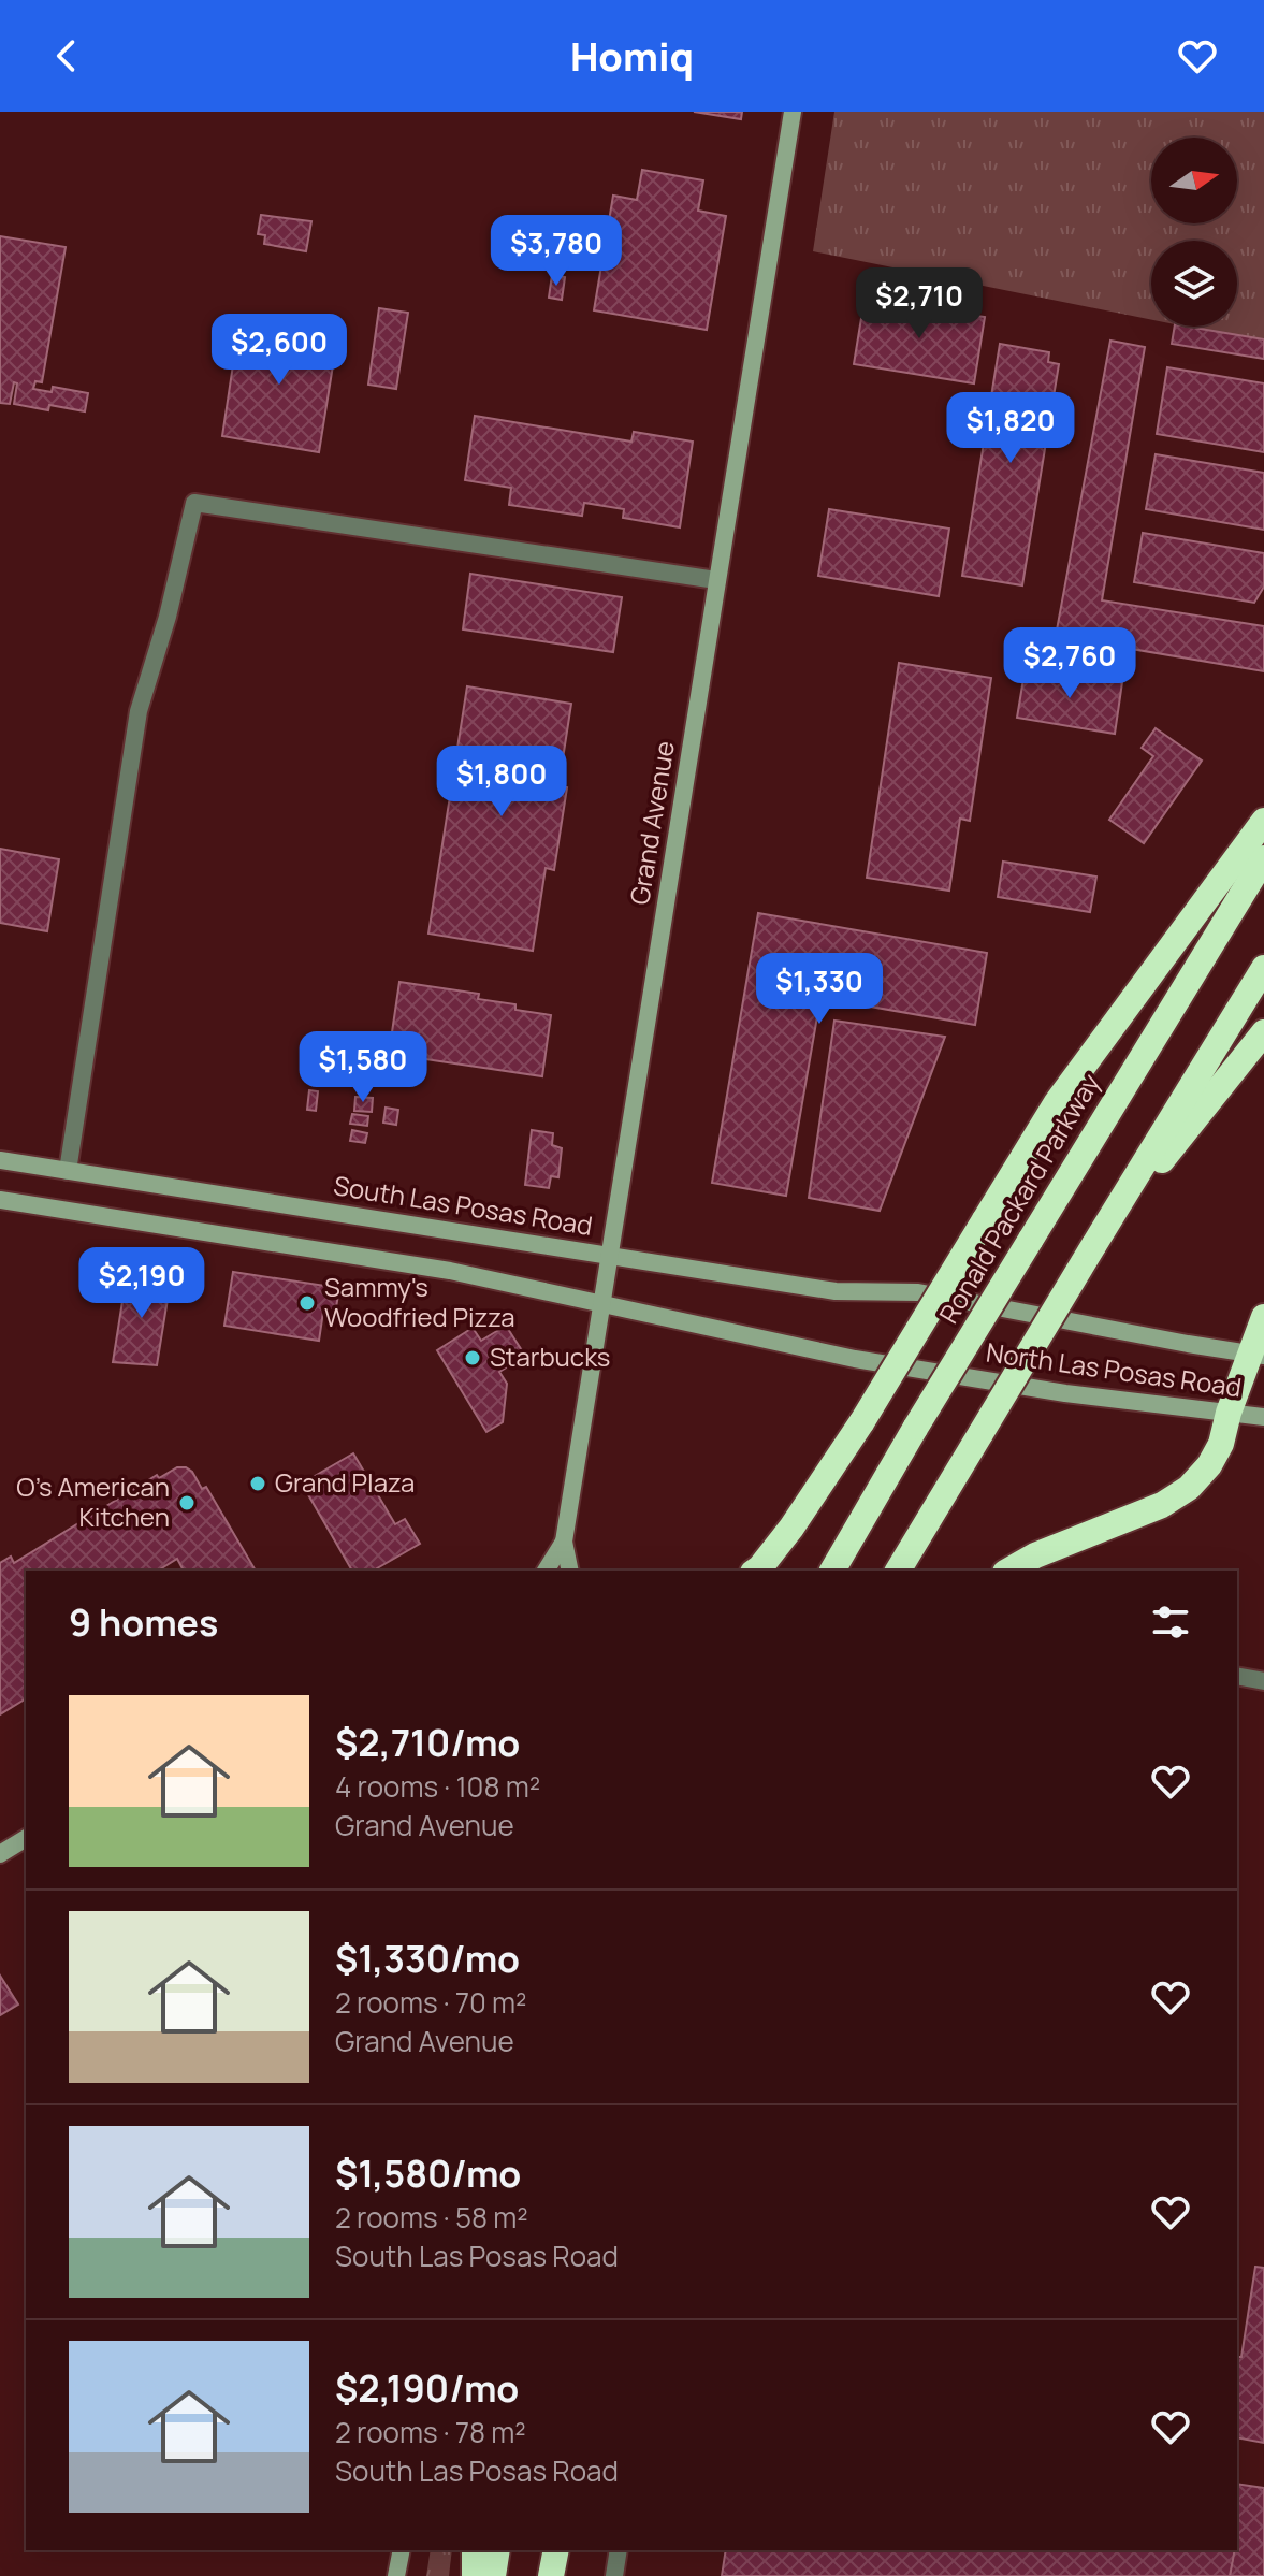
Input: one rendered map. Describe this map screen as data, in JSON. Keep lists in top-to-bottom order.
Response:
{
  "streets": {
    "highway": ["Ronald Packard Parkway"],
    "main road": ["Grand Avenue", "South Las Posas Road", "North Las Posas Road"]
  },
  "crossings": [
    ["Grand Avenue", "South Las Posas Road"],
    ["Grand Avenue", "North Las Posas Road"],
    ["South Las Posas Road", "North Las Posas Road"]
  ],
  "places": [
    "Sammy's Woodfried Pizza",
    "Starbucks",
    "Grand Plaza",
    "O's American Kitchen"
  ],
  "north": "right",
  "page": {
    "header": "Homiq",
    "price": [
      "$3,780",
      "$2,710",
      "$2,600",
      "$1,820",
      "$2,760",
      "$1,800",
      "$1,330",
      "$1,580",
      "$2,190"
    ],
    "heading": "9 homes",
    "list": [
      {
        "name": "$2,710/mo",
        "note": "4 rooms · 108 m² · Grand Avenue"
      },
      {
        "name": "$1,330/mo",
        "note": "2 rooms · 70 m² · Grand Avenue"
      },
      {
        "name": "$1,580/mo",
        "note": "2 rooms · 58 m² · South Las Posas Road"
      },
      {
        "name": "$2,190/mo",
        "note": "2 rooms · 78 m² · South Las Posas Road"
      }
    ]
  }
}
